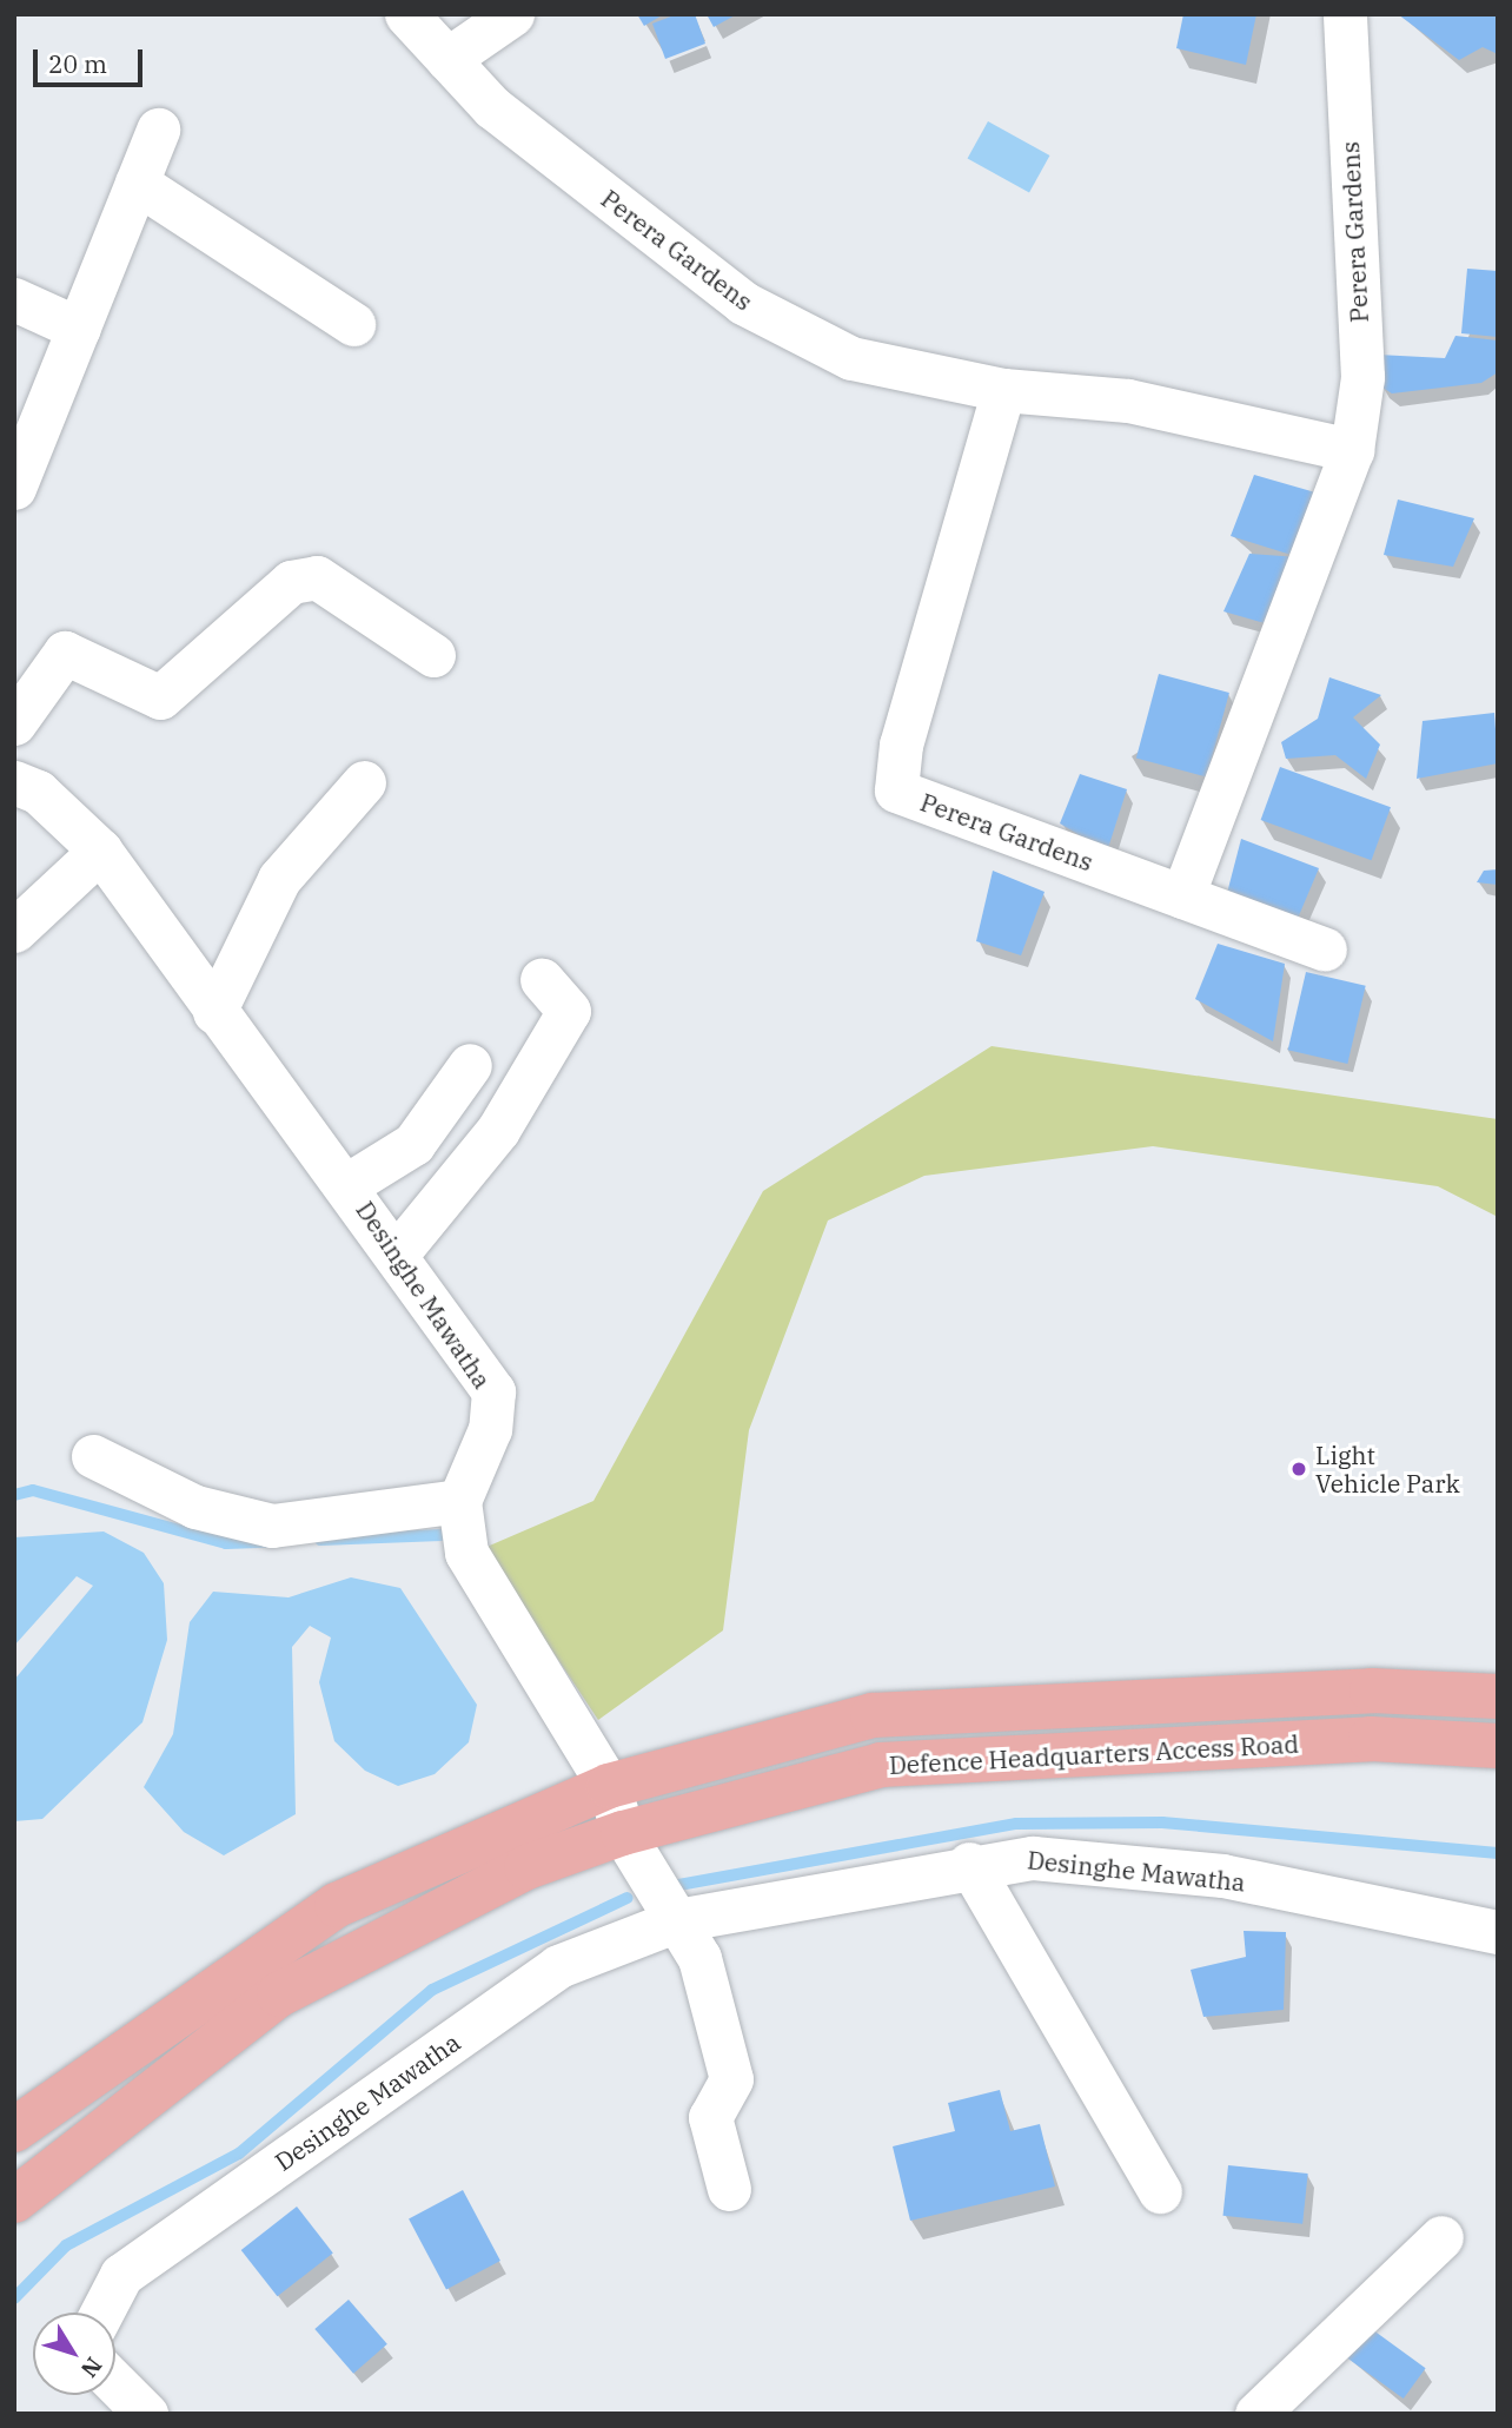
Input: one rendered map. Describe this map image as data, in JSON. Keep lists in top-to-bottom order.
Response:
{
  "streets": {
    "main road": ["Defence Headquarters Access Road"],
    "street": ["Perera Gardens", "Desinghe Mawatha"]
  },
  "places": ["Light Vehicle Park"],
  "scale_bar": "20 m",
  "north": "bottom right"
}
